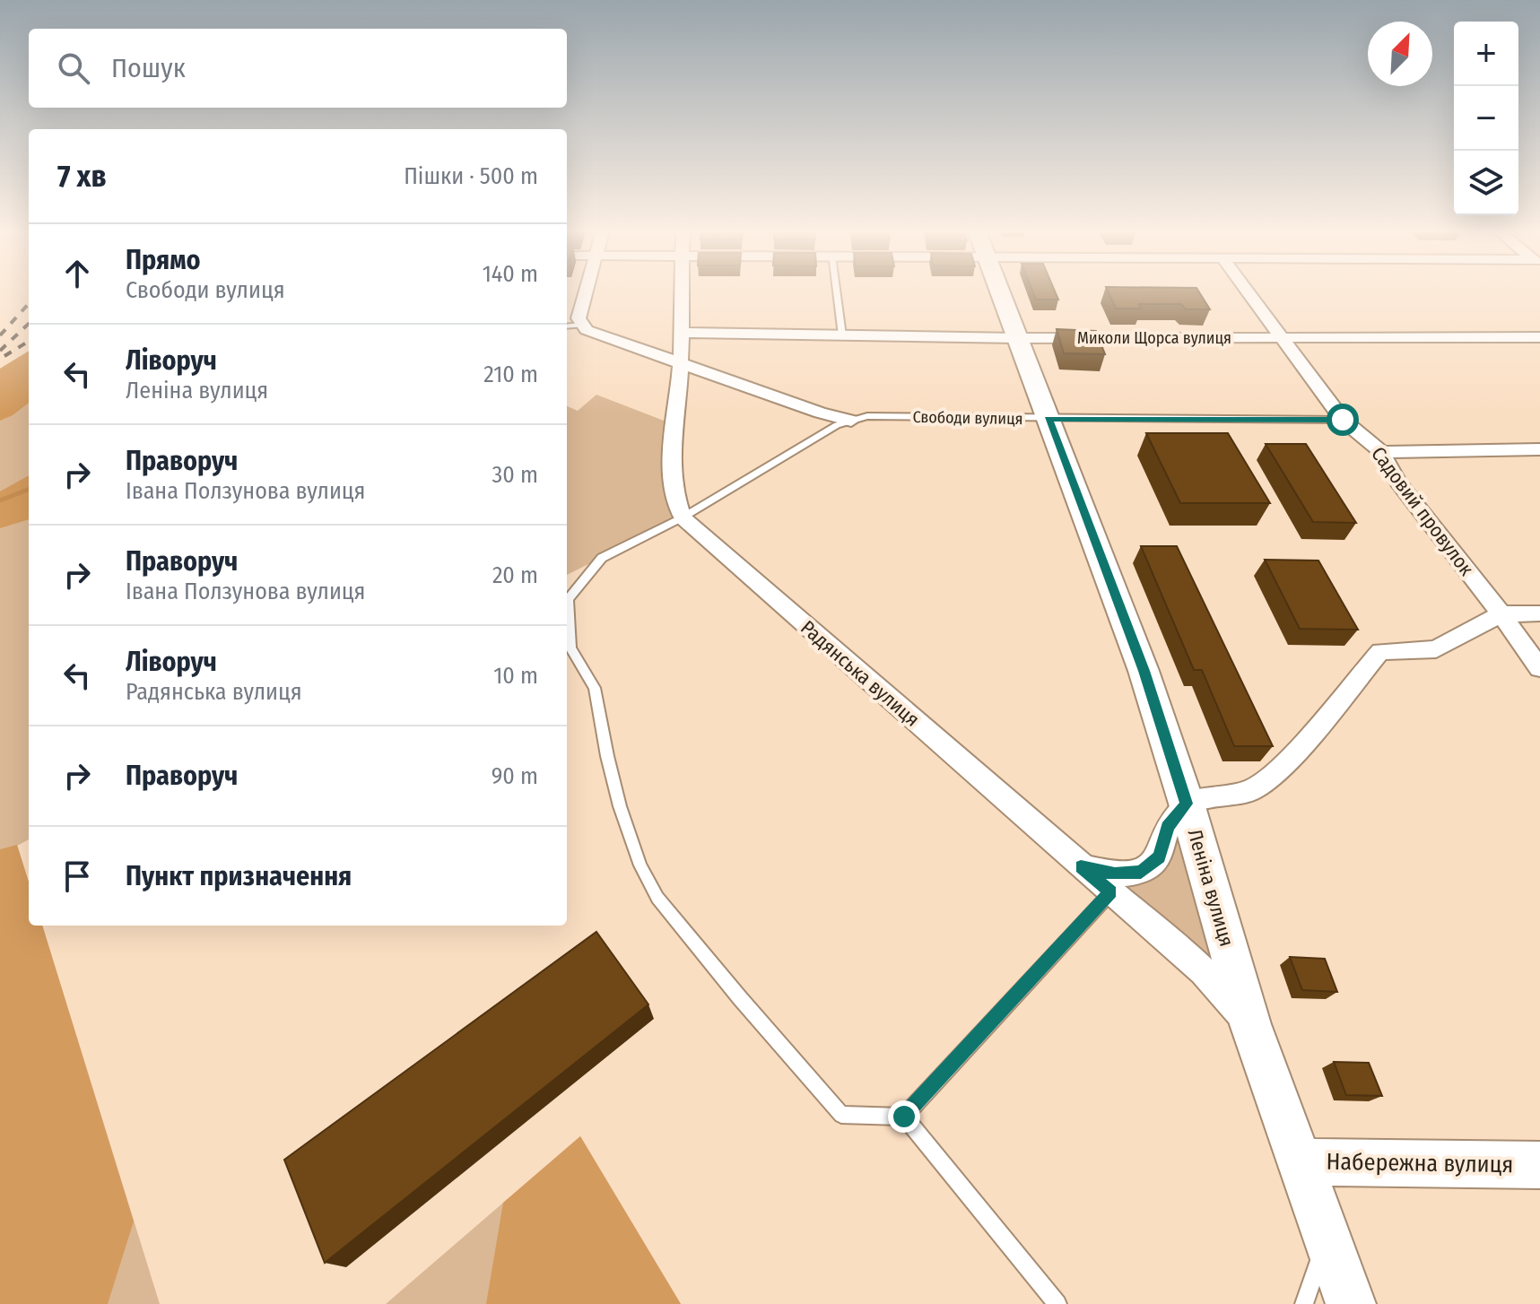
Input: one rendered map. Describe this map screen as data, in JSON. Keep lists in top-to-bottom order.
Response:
{
  "streets": {
    "street": [
      "Миколи Щорса вулиця",
      "Свободи вулиця",
      "Садовий провулок",
      "Радянська вулиця",
      "Леніна вулиця",
      "Набережна вулиця"
    ]
  },
  "crossings": [
    ["Миколи Щорса вулиця", "Садовий провулок"],
    ["Миколи Щорса вулиця", "Леніна вулиця"],
    ["Свободи вулиця", "Садовий провулок"],
    ["Свободи вулиця", "Радянська вулиця"],
    ["Свободи вулиця", "Леніна вулиця"],
    ["Радянська вулиця", "Леніна вулиця"],
    ["Леніна вулиця", "Набережна вулиця"]
  ],
  "north": "top right",
  "page": {
    "map_buttons": ["+", "−"],
    "search": "Пошук",
    "heading": ["7 хв", "Пішки · 500 m"],
    "list": [
      ["Прямо", "Свободи вулиця", "140 m"],
      ["Ліворуч", "Леніна вулиця", "210 m"],
      ["Праворуч", "Івана Ползунова вулиця", "30 m"],
      ["Праворуч", "Івана Ползунова вулиця", "20 m"],
      ["Ліворуч", "Радянська вулиця", "10 m"],
      ["Праворуч", "90 m"],
      "Пункт призначення"
    ]
  }
}
